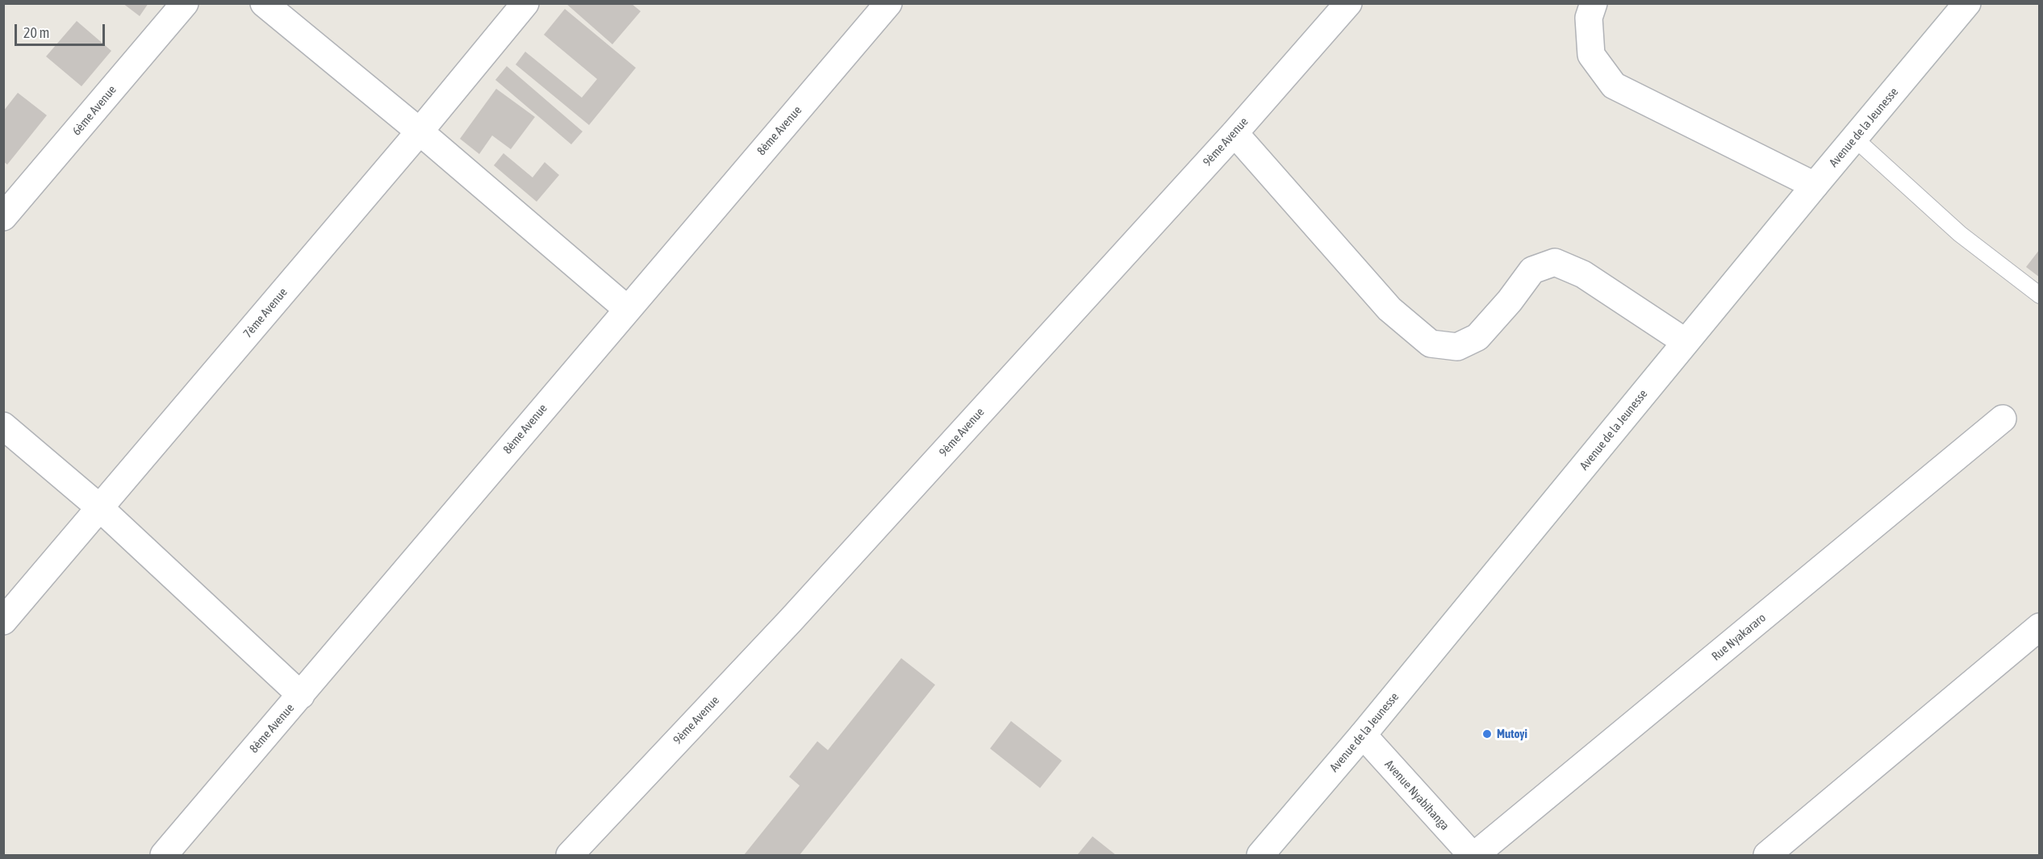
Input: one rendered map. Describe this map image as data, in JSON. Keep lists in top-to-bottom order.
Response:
{
  "streets": {
    "street": [
      "6ème Avenue",
      "Avenue de la Jeunesse",
      "8ème Avenue",
      "9ème Avenue",
      "7ème Avenue",
      "Rue Nyakararo",
      "Avenue Nyabihanga"
    ]
  },
  "crossings": [
    ["Avenue de la Jeunesse", "Avenue Nyabihanga"]
  ],
  "places": ["Mutoyi"],
  "scale_bar": "20 m"
}
